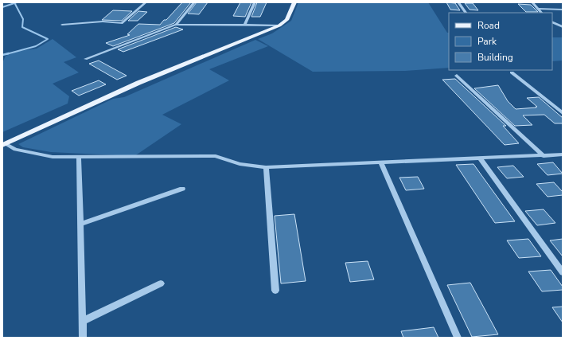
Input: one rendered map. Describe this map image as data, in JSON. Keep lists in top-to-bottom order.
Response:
{
  "legend": ["Road", "Park", "Building"]
}
